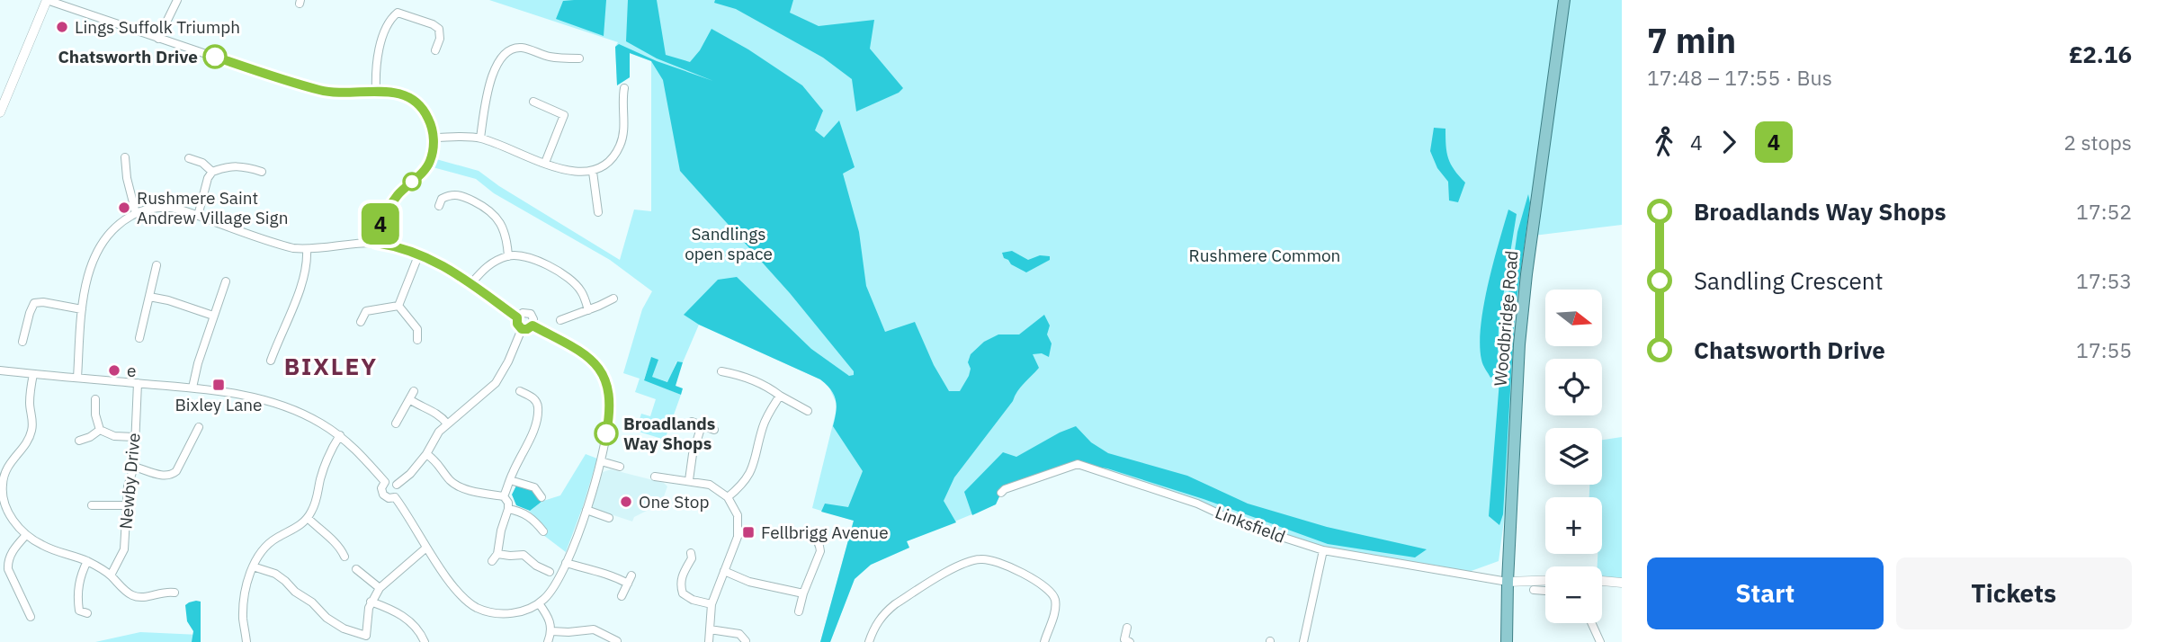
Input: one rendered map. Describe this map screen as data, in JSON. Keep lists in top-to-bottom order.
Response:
{
  "streets": {
    "main road": ["Woodbridge Road"],
    "street": ["Newby Drive", "Linksfield"]
  },
  "crossings": [
    ["Woodbridge Road", "Linksfield"]
  ],
  "districts": ["BIXLEY"],
  "parks": ["Sandlings open space", "Rushmere Common"],
  "places": {
    "other": [
      "Lings Suffolk Triumph",
      "Chatsworth Drive",
      "Rushmere Saint Andrew Village Sign",
      "e",
      "Broadlands Way Shops",
      "One Stop"
    ],
    "transit": ["Bixley Lane", "Fellbrigg Avenue"]
  },
  "lines": ["bus line 4"],
  "north": "right",
  "page": {
    "on_map": "4",
    "heading": ["7 min", "17:48 – 17:55 · Bus", "£2.16"],
    "legs": ["4", "4", "2 stops"],
    "list": [
      {
        "name": "Broadlands Way Shops",
        "value": "17:52"
      },
      {
        "name": "Sandling Crescent",
        "value": "17:53"
      },
      {
        "name": "Chatsworth Drive",
        "value": "17:55"
      }
    ],
    "map_buttons": ["+", "−"],
    "buttons": ["Start", "Tickets"]
  }
}
